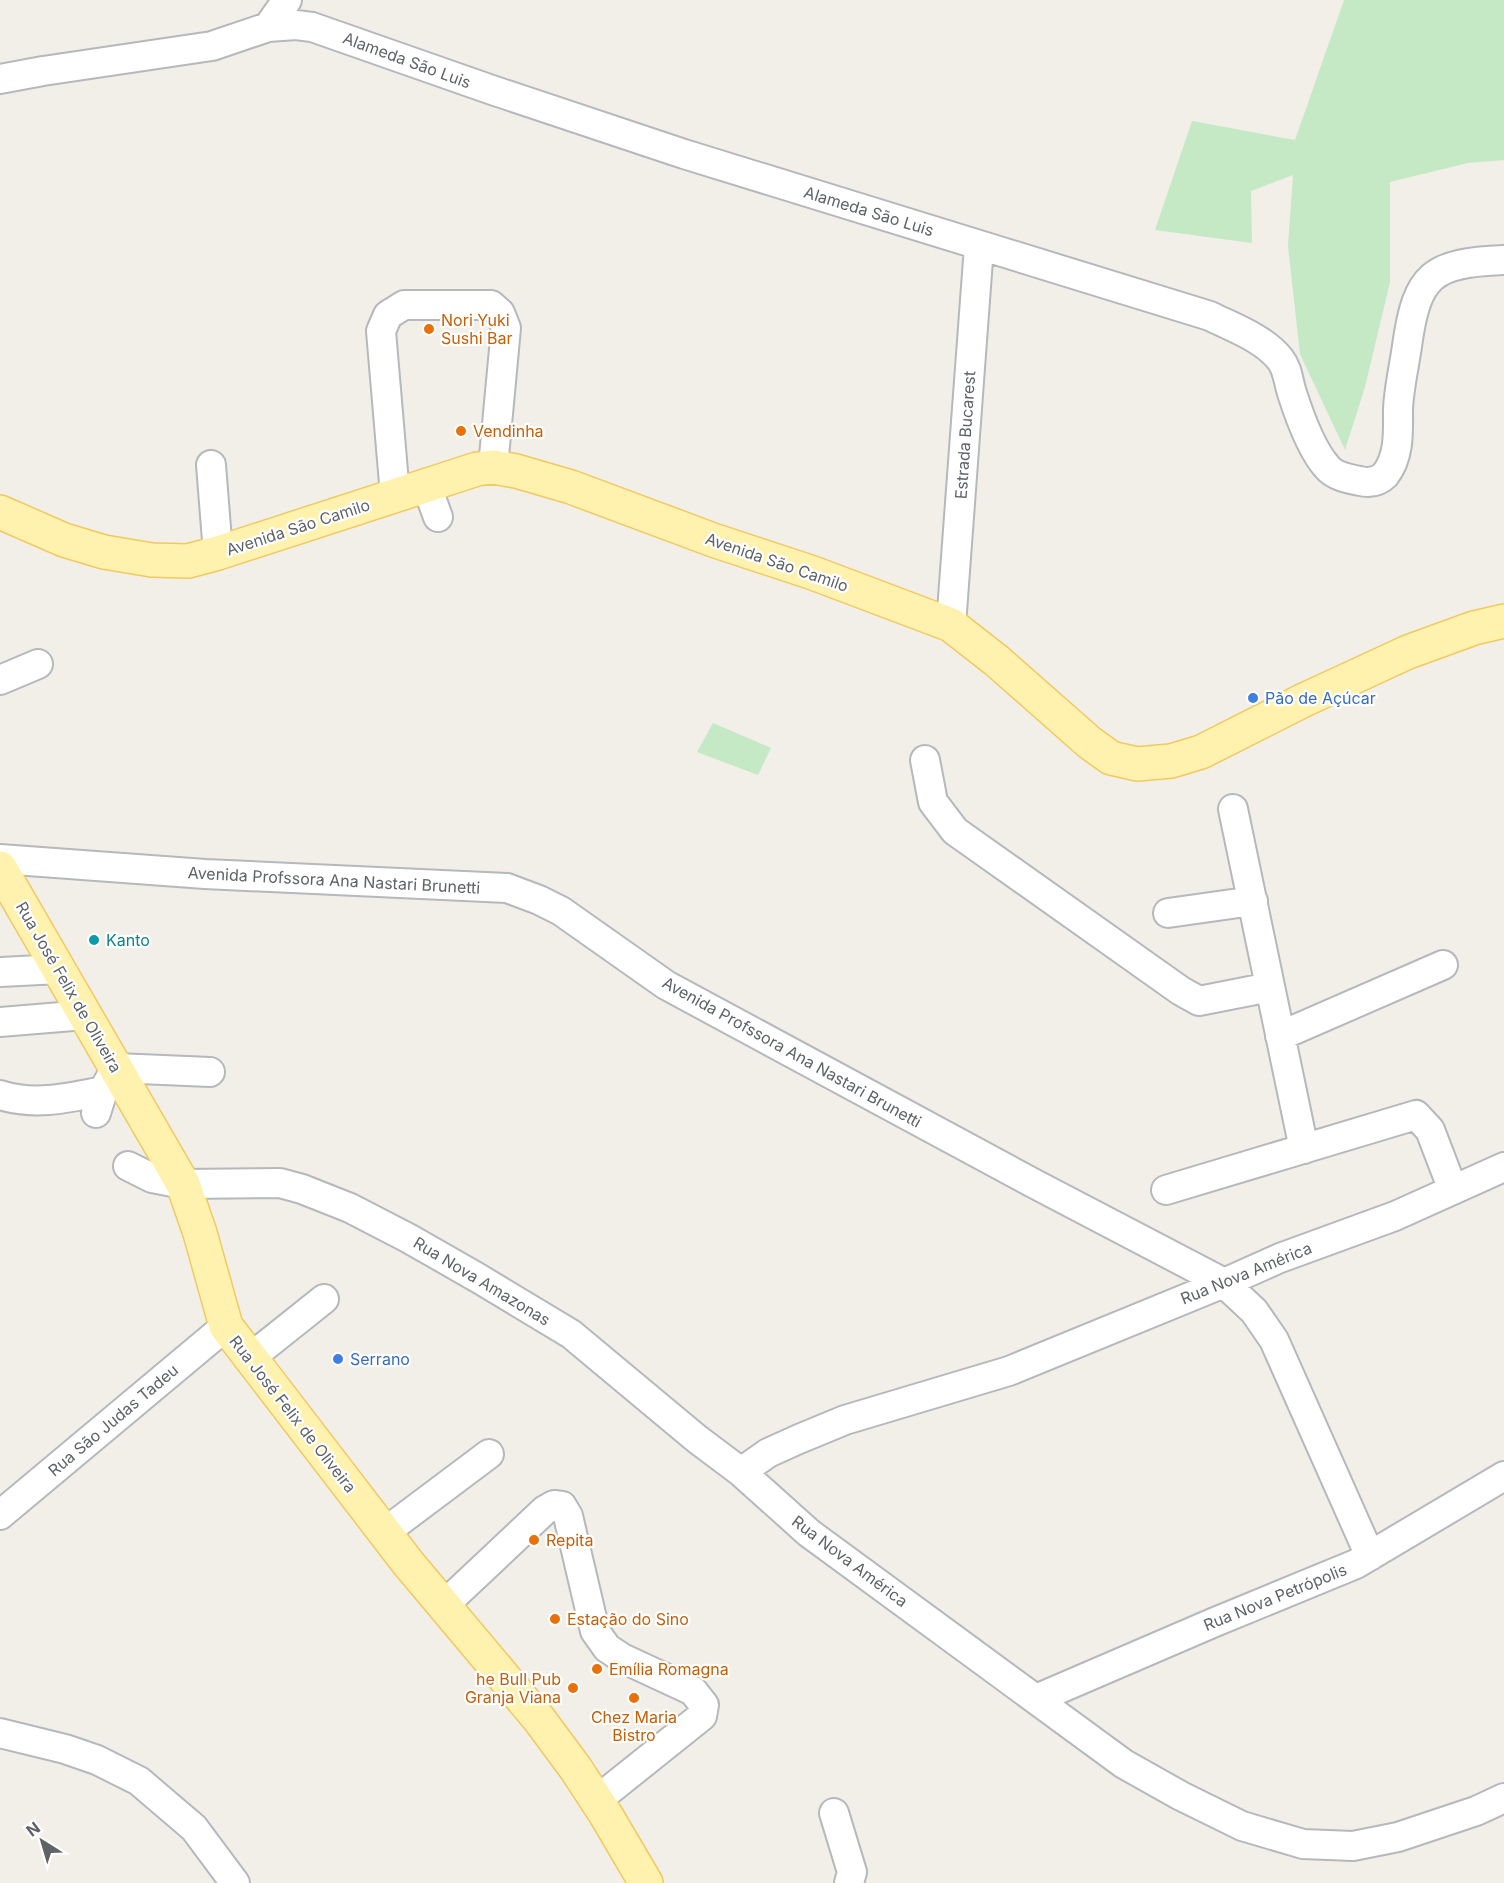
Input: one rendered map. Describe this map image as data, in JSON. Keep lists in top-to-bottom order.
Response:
{
  "streets": {
    "main road": ["Avenida São Camilo", "Rua José Felix de Oliveira"],
    "street": [
      "Alameda São Luis",
      "Estrada Bucarest",
      "Avenida Profssora Ana Nastari Brunetti",
      "Rua Nova América",
      "Rua Nova Amazonas",
      "Rua São Judas Tadeu",
      "Rua Nova Petrópolis"
    ]
  },
  "crossings": [
    ["Alameda São Luis", "Estrada Bucarest"],
    ["Estrada Bucarest", "Avenida São Camilo"],
    ["Avenida Profssora Ana Nastari Brunetti", "Rua Nova América"],
    ["Avenida Profssora Ana Nastari Brunetti", "Rua Nova Petrópolis"],
    ["Rua José Felix de Oliveira", "Rua Nova Amazonas"],
    ["Rua José Felix de Oliveira", "Rua São Judas Tadeu"],
    ["Rua Nova América", "Rua Nova Amazonas"],
    ["Rua Nova América", "Rua Nova Petrópolis"]
  ],
  "places": [
    "Nori Yuki Sushi Bar",
    "Vendinha",
    "Pão de Açúcar",
    "Kanto",
    "Serrano",
    "Repita",
    "Estação do Sino",
    "Emília Romagna",
    "he Bull Pub Granja Viana",
    "Chez Maria Bistro"
  ],
  "north": "top left"
}
